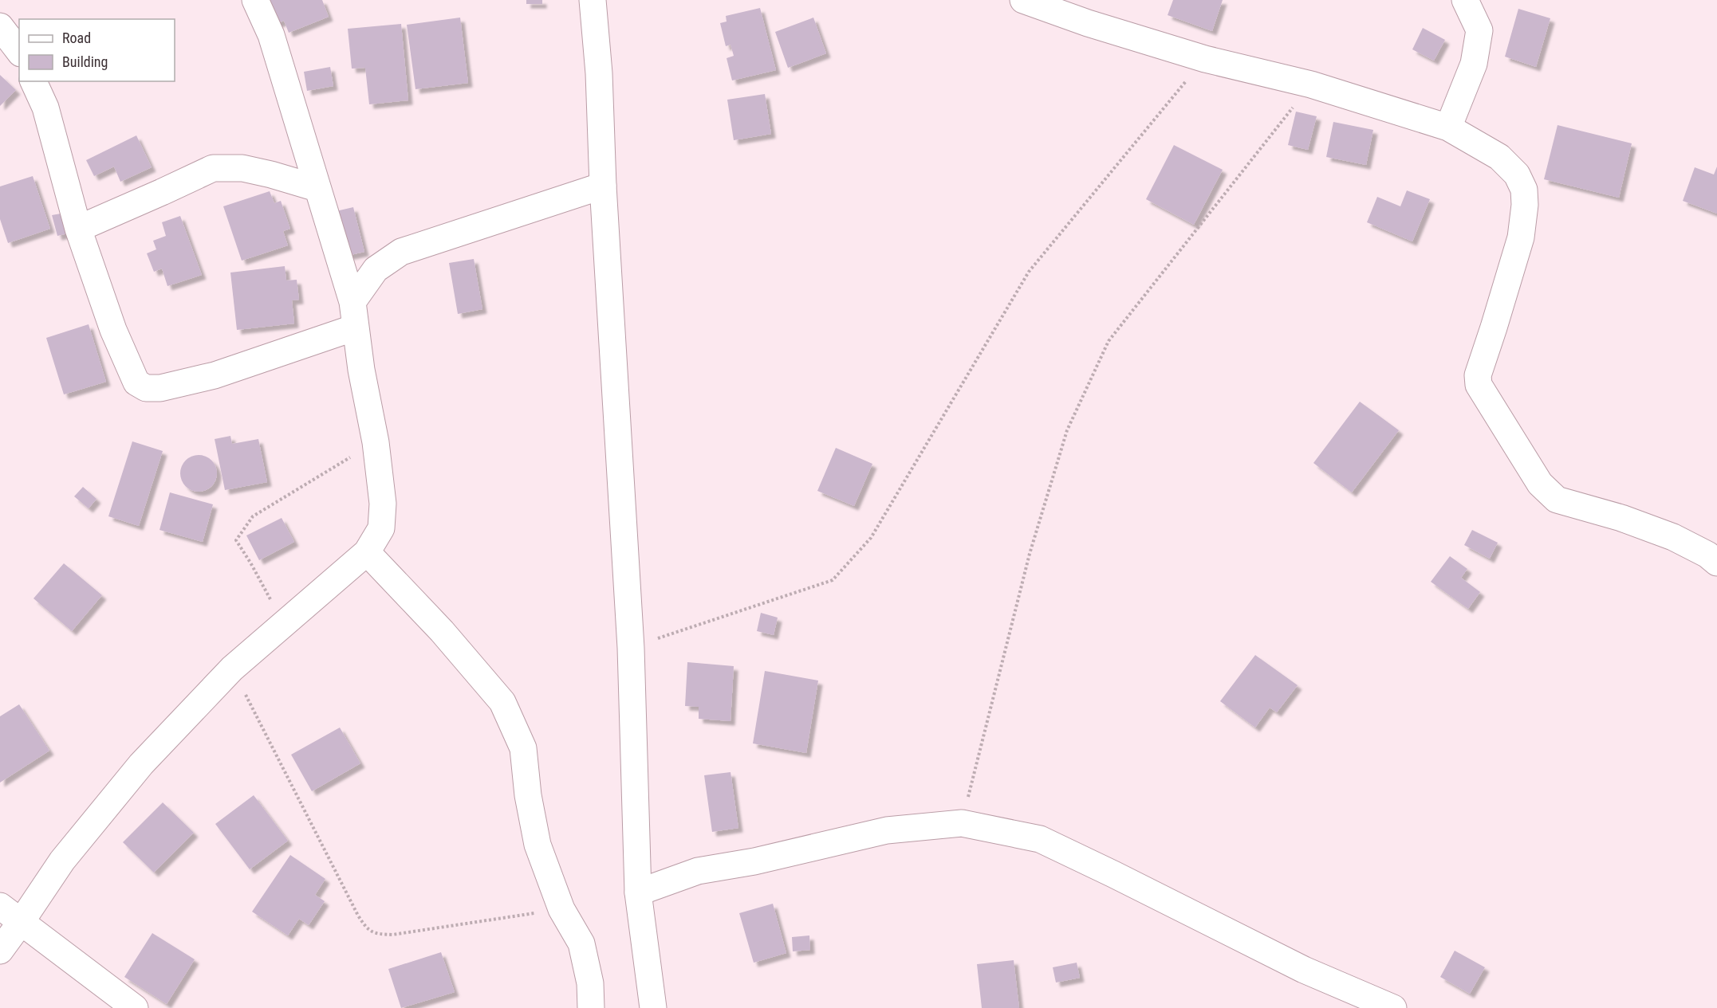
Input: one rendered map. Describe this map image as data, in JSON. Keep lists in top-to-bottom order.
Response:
{
  "legend": ["Road", "Building"]
}
